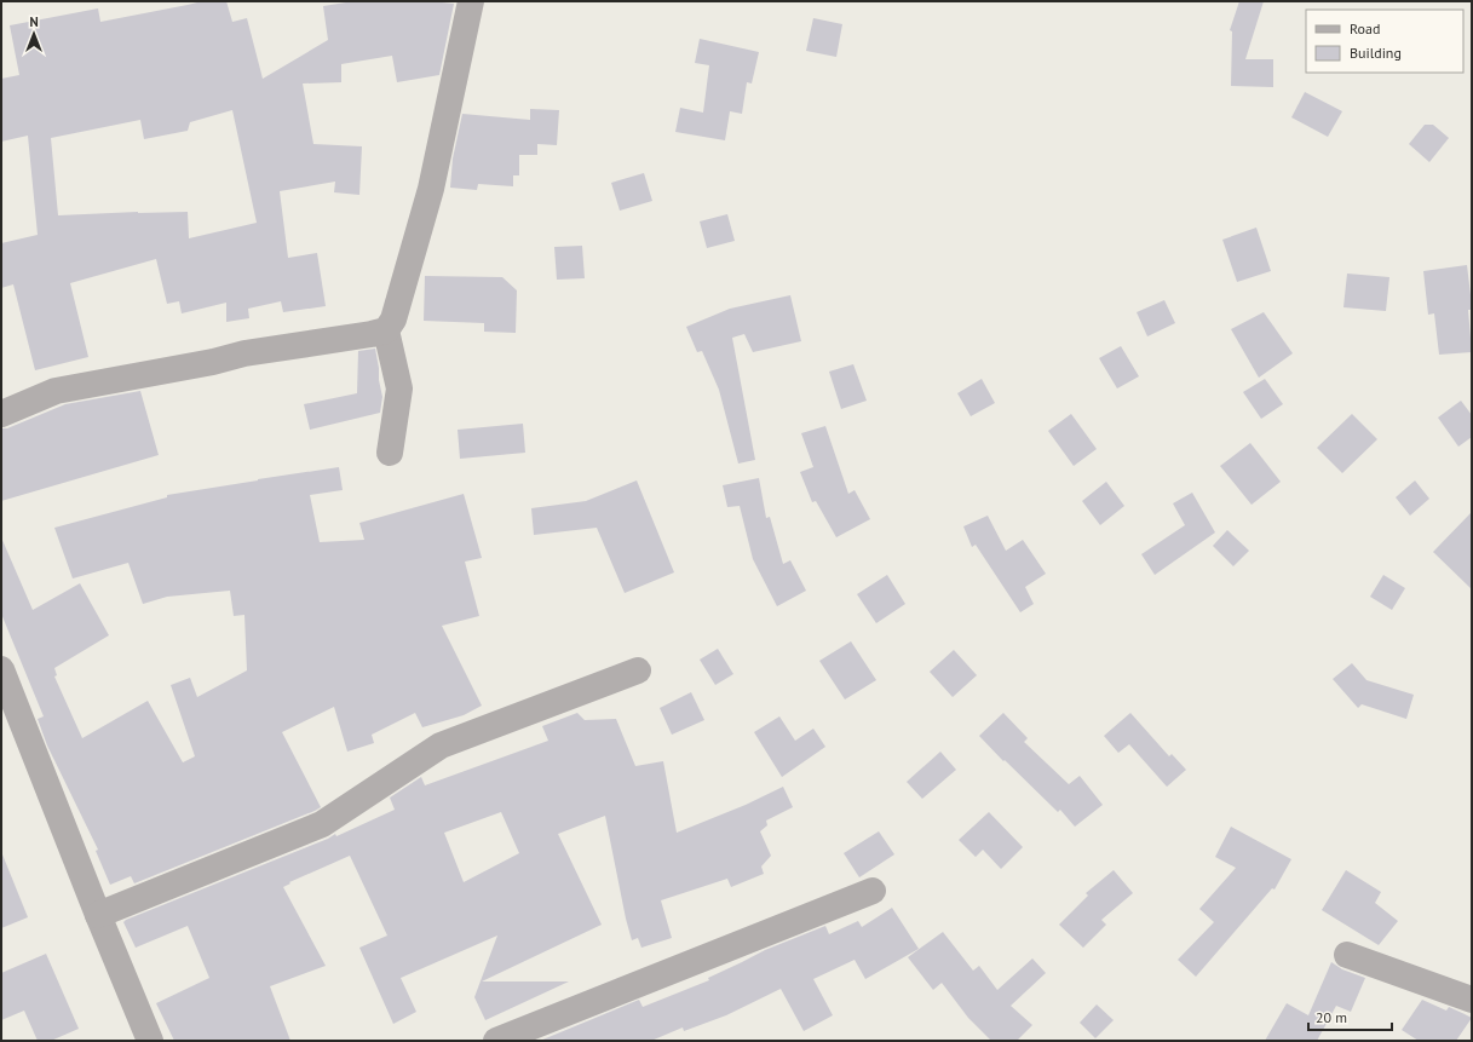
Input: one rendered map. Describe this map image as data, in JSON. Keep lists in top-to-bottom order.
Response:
{
  "legend": ["Road", "Building"],
  "scale_bar": "20 m",
  "north": "top"
}
